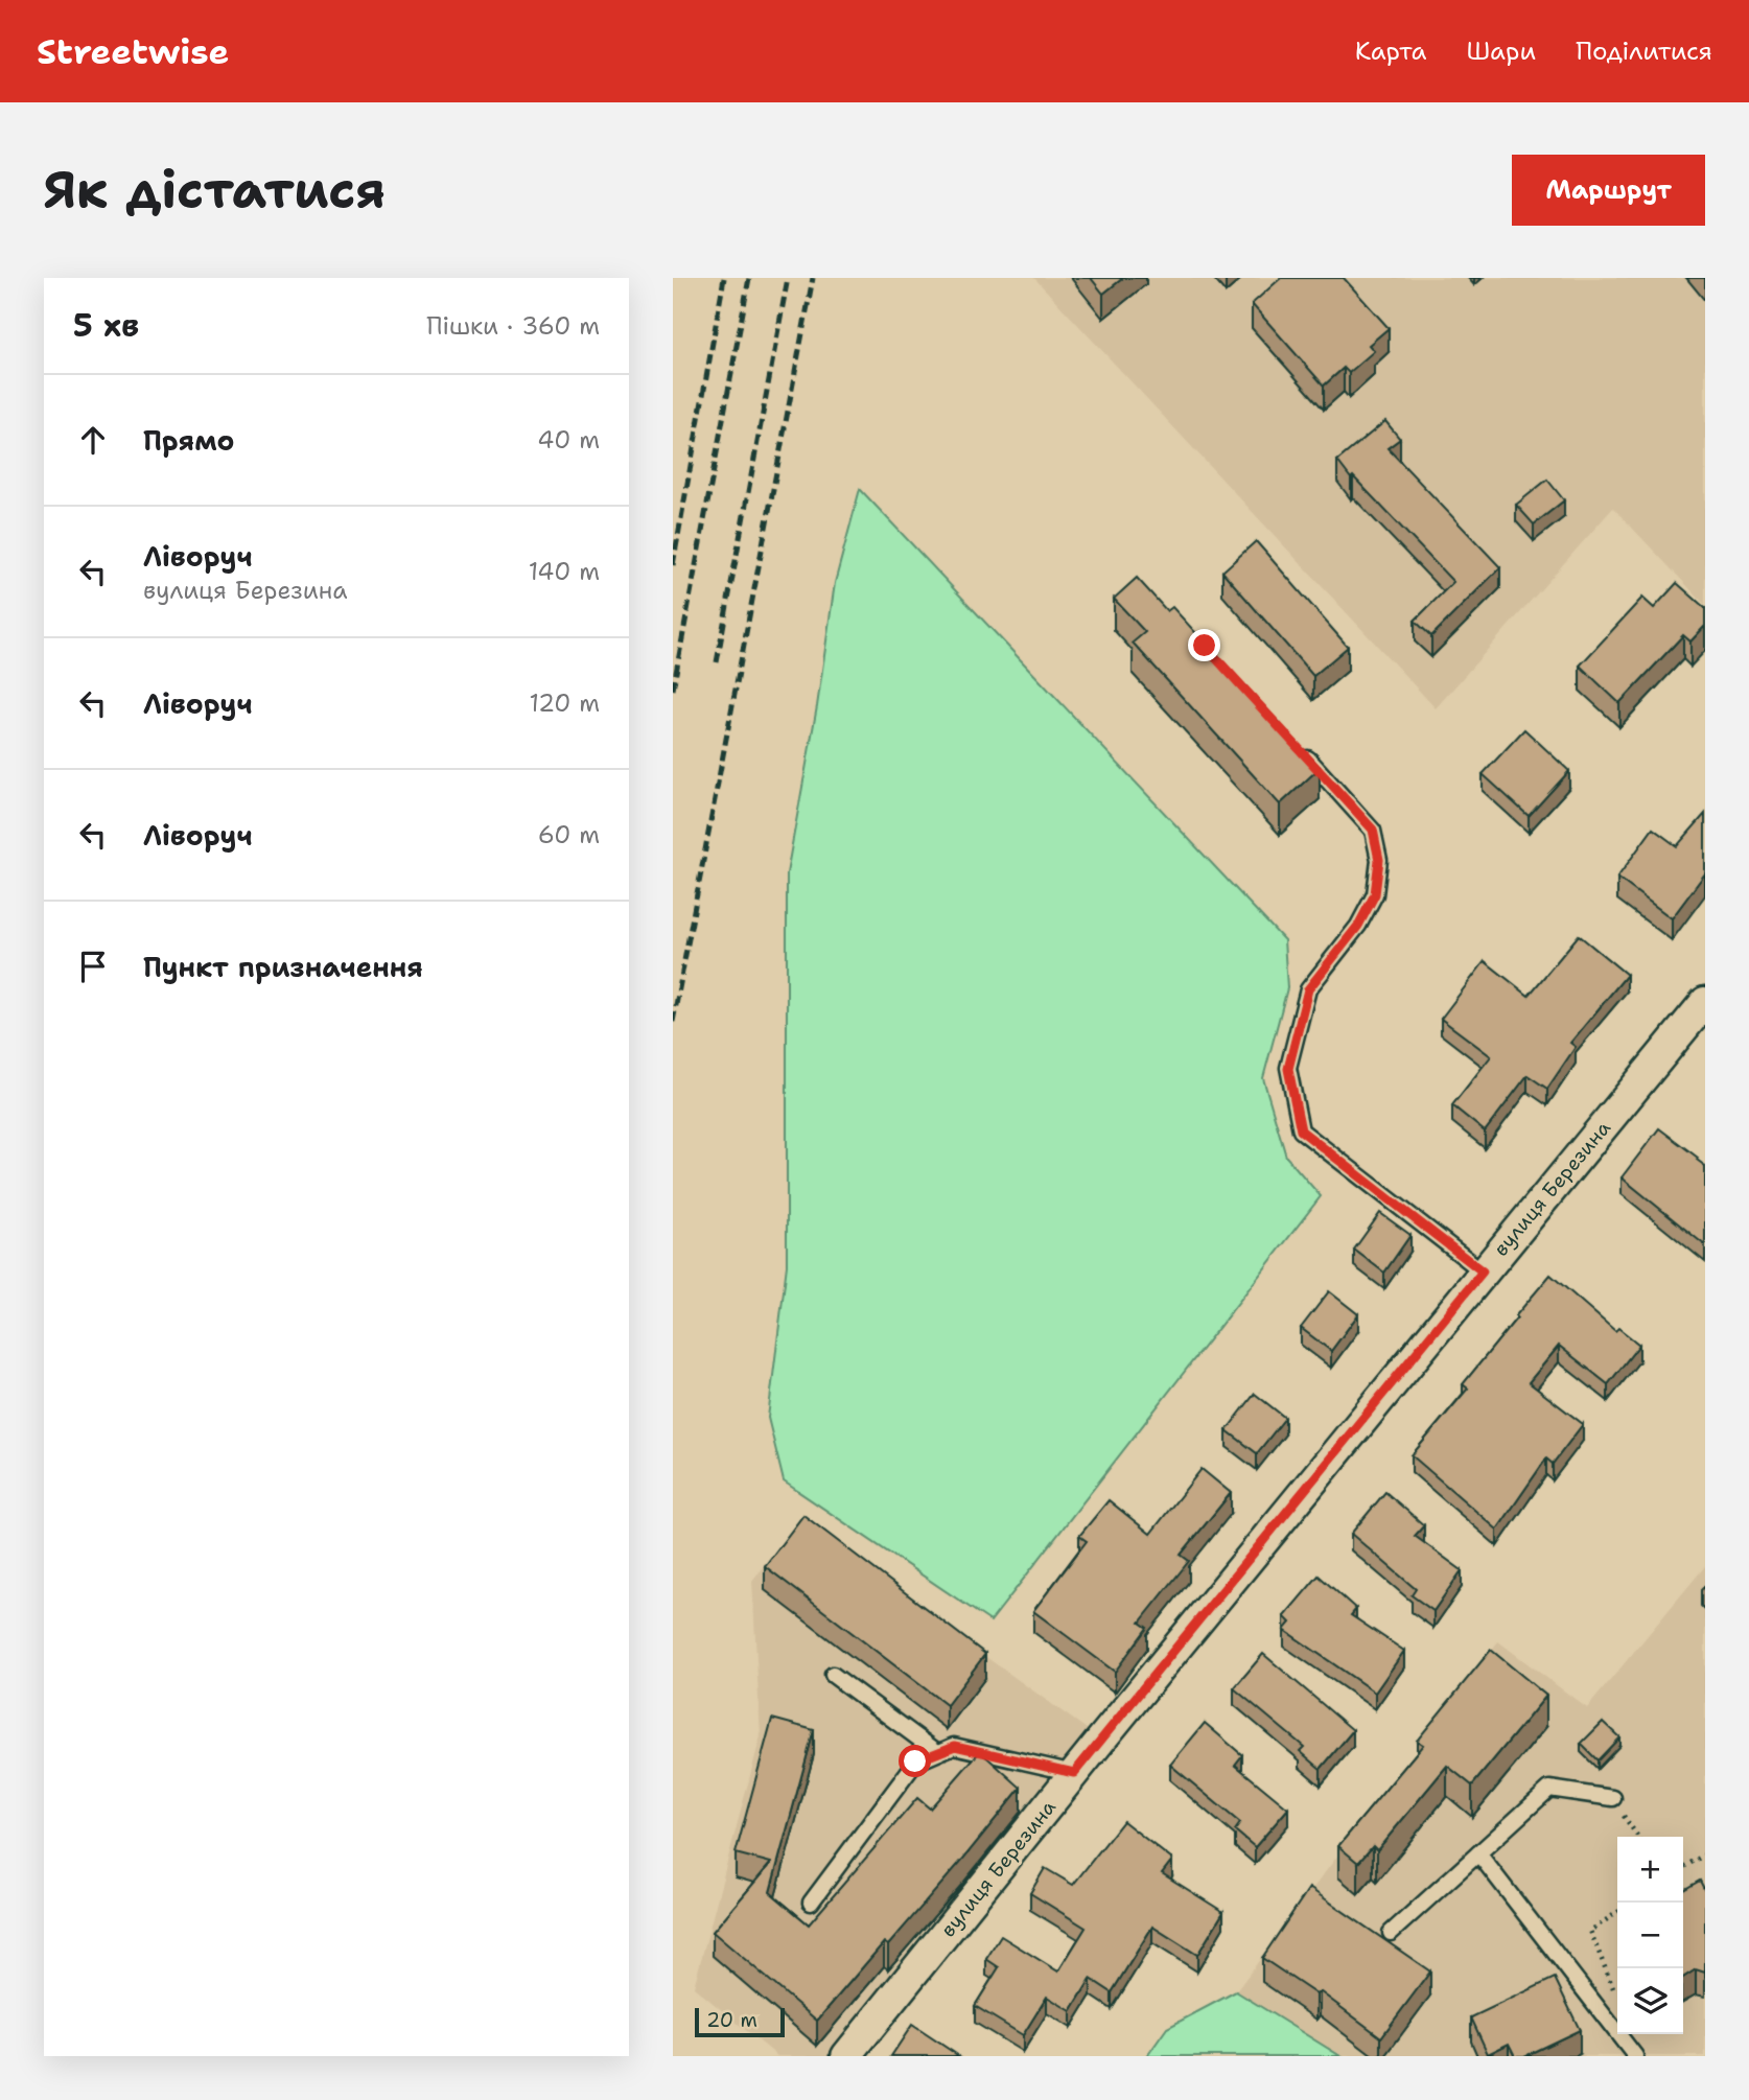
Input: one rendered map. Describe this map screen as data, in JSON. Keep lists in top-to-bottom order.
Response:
{
  "streets": {
    "street": ["вулиця Березина"]
  },
  "scale_bar": "20 m",
  "page": {
    "header": "Streetwise",
    "nav": ["Карта", "Шари", "Поділитися"],
    "buttons": "Маршрут",
    "title": "Як дістатися",
    "heading": ["5 хв", "Пішки · 360 m"],
    "list": [
      ["Прямо", "40 m"],
      ["Ліворуч", "вулиця Березина", "140 m"],
      ["Ліворуч", "120 m"],
      ["Ліворуч", "60 m"],
      "Пункт призначення"
    ],
    "map_buttons": ["+", "−"],
    "scale": "20 m"
  }
}
